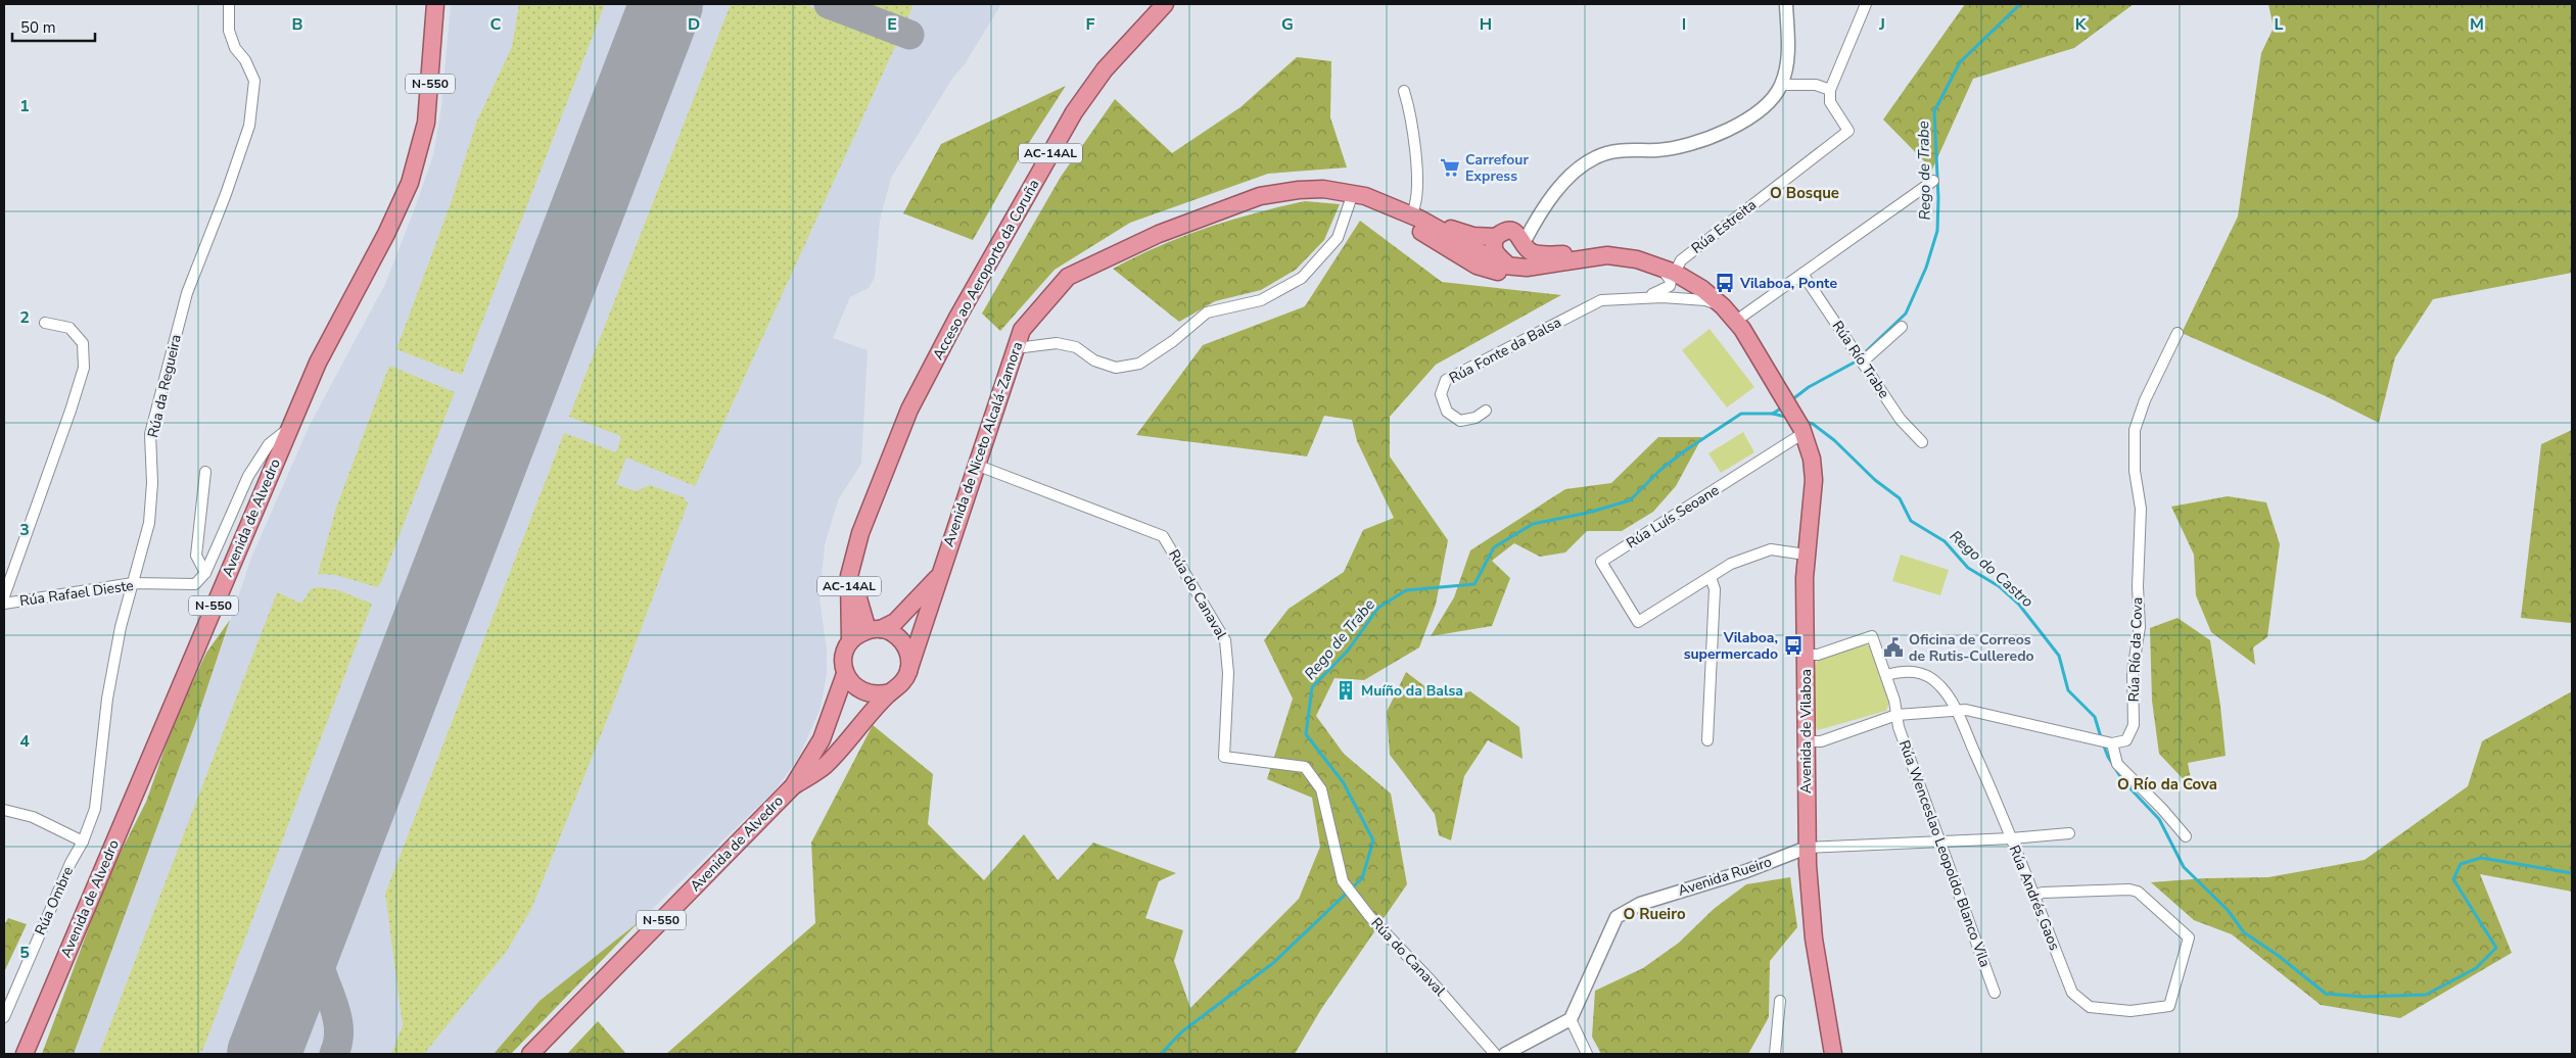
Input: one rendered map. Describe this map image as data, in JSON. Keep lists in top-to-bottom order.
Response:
{
  "streets": {
    "highway": [
      "N-550",
      "AC-14AL",
      "Acceso ao Aeroporto da Coruña",
      "Avenida de Niceto Alcalá-Zamora",
      "Avenida de Alvedro",
      "Avenida de Vilaboa"
    ],
    "street": [
      "Rúa Estreita",
      "Rúa Fonte da Balsa",
      "Rúa Río Trabe",
      "Rúa da Regueira",
      "Rúa Luís Seoane",
      "Rúa Rafael Dieste",
      "Rúa do Canaval",
      "Rúa Río da Cova",
      "Rúa Wenceslao Leopoldo Blanco Vila",
      "Avenida Rueiro",
      "Rúa Andrés Gaos",
      "Rúa Ombre"
    ]
  },
  "crossings": [
    ["N-550", "Acceso ao Aeroporto da Coruña"],
    ["N-550", "Avenida de Niceto Alcalá-Zamora"],
    ["N-550", "Avenida de Alvedro"],
    ["Rúa Estreita", "Rúa Fonte da Balsa"],
    ["Rúa Estreita", "Avenida de Niceto Alcalá-Zamora"],
    ["Rúa Estreita", "Avenida de Vilaboa"],
    ["Acceso ao Aeroporto da Coruña", "Avenida de Niceto Alcalá-Zamora"],
    ["Acceso ao Aeroporto da Coruña", "Avenida de Alvedro"],
    ["Rúa Fonte da Balsa", "Avenida de Niceto Alcalá-Zamora"],
    ["Rúa Fonte da Balsa", "Avenida de Vilaboa"],
    ["Rúa da Regueira", "Rúa Rafael Dieste"],
    ["Rúa da Regueira", "Rúa Ombre"],
    ["Avenida de Niceto Alcalá-Zamora", "Avenida de Alvedro"],
    ["Avenida de Niceto Alcalá-Zamora", "Rúa do Canaval"],
    ["Avenida de Niceto Alcalá-Zamora", "Avenida de Vilaboa"],
    ["Rúa Luís Seoane", "Avenida de Vilaboa"],
    ["Avenida de Vilaboa", "Rúa Wenceslao Leopoldo Blanco Vila"],
    ["Avenida de Vilaboa", "Avenida Rueiro"],
    ["Rúa Wenceslao Leopoldo Blanco Vila", "Rúa Andrés Gaos"]
  ],
  "districts": ["O Bosque", "O Río da Cova", "O Rueiro"],
  "water": ["Rego de Trabe", "Rego do Castro"],
  "places": {
    "supermarket": ["Carrefour Express"],
    "bus stop": ["Vilaboa, Ponte", "Vilaboa, supermercado"],
    "public building": ["Oficina de Correos de Rutis-Culleredo"],
    "building": ["Muíño da Balsa"]
  },
  "scale_bar": "50 m",
  "grid": {
    "columns": [
      "B",
      "C",
      "D",
      "E",
      "F",
      "G",
      "H",
      "I",
      "J",
      "K",
      "L",
      "M"
    ],
    "rows": [
      "1",
      "2",
      "3",
      "4",
      "5"
    ]
  }
}
